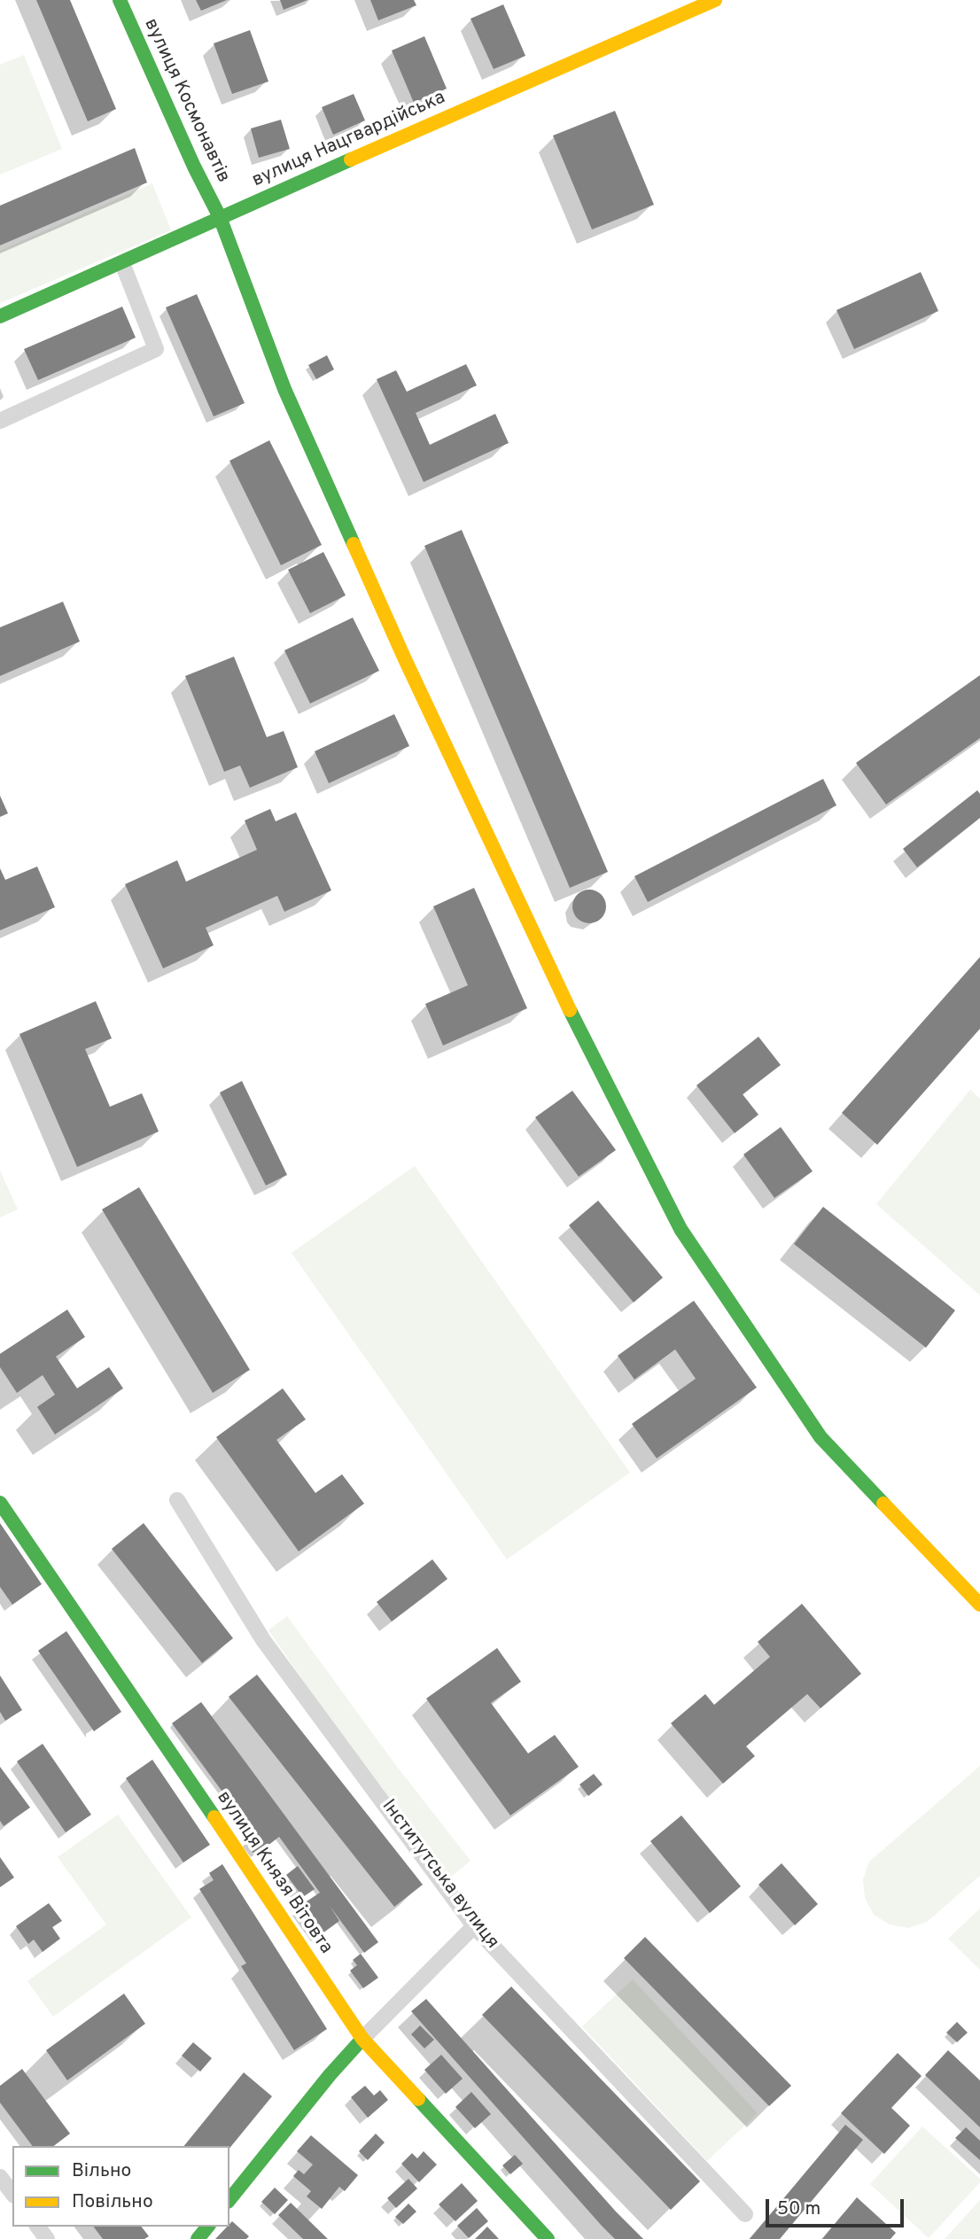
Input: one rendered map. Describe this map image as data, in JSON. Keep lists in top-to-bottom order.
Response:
{
  "streets": {
    "street": [
      "вулиця Космонавтів",
      "вулиця Нацгвардійська",
      "вулиця Князя Вітовта",
      "Інститутська вулиця"
    ]
  },
  "crossings": [
    ["вулиця Космонавтів", "вулиця Нацгвардійська"]
  ],
  "legend": ["Вільно", "Повільно"],
  "scale_bar": "50 m"
}
